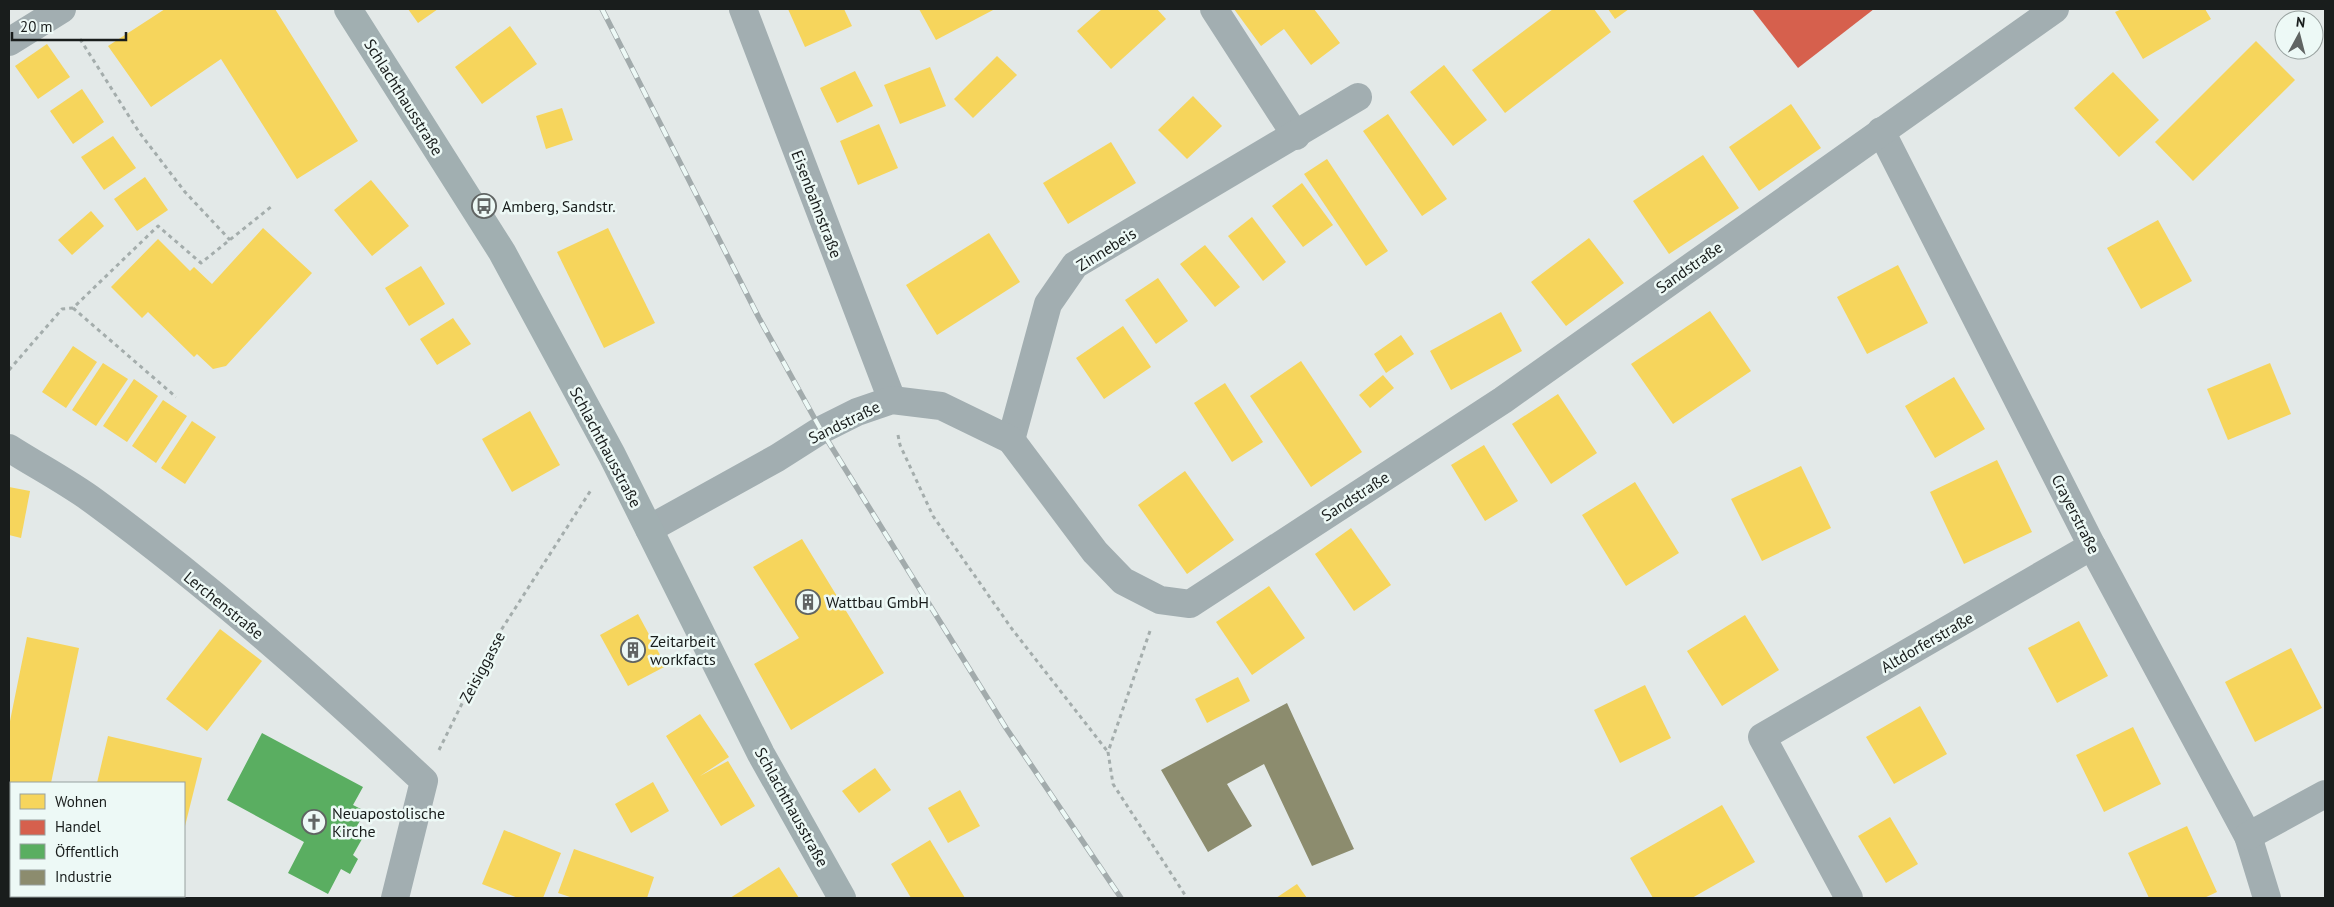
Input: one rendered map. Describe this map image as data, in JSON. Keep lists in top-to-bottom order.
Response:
{
  "streets": {
    "main road": ["Schlachthausstraße"],
    "street": [
      "Eisenbahnstraße",
      "Zinnebeis",
      "Sandstraße",
      "Crayerstraße",
      "Lerchenstraße",
      "Altdorferstraße"
    ],
    "path": ["Zeisiggasse"]
  },
  "crossings": [
    ["Schlachthausstraße", "Sandstraße"],
    ["Schlachthausstraße", "Zeisiggasse"],
    ["Eisenbahnstraße", "Sandstraße"],
    ["Zinnebeis", "Sandstraße"],
    ["Sandstraße", "Crayerstraße"],
    ["Crayerstraße", "Altdorferstraße"],
    ["Lerchenstraße", "Zeisiggasse"]
  ],
  "places": {
    "bus stop": ["Amberg, Sandstr."],
    "building": ["Wattbau GmbH", "Zeitarbeit workfacts"],
    "church": ["Neuapostolische Kirche"]
  },
  "legend": [
    "Wohnen",
    "Handel",
    "Öffentlich",
    "Industrie"
  ],
  "scale_bar": "20 m",
  "north": "top"
}
